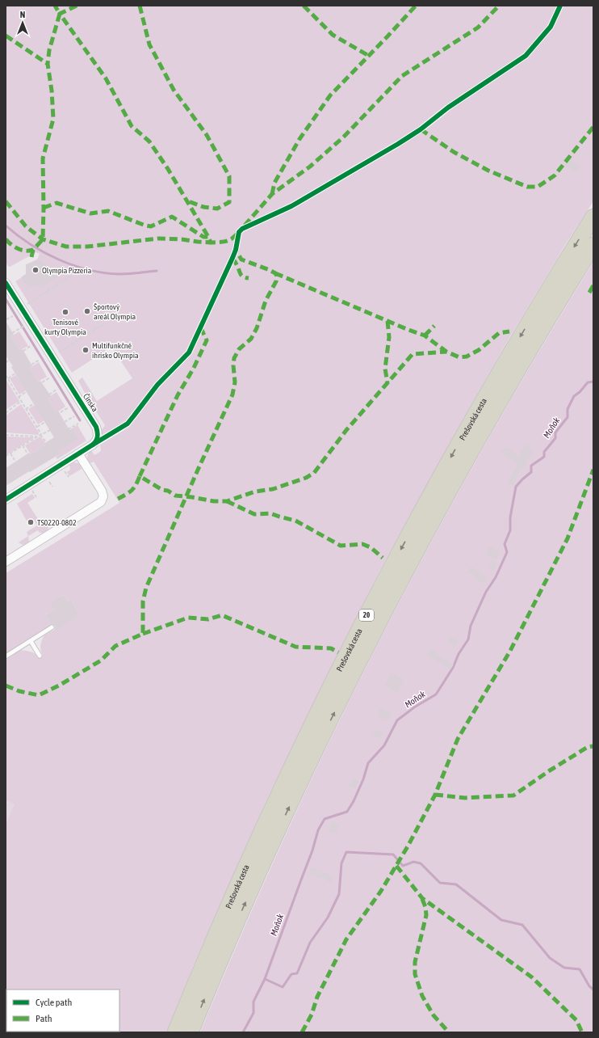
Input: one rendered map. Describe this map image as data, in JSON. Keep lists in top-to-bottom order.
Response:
{
  "streets": {
    "highway": ["Prešovská cesta", "20"],
    "street": ["Čínska"]
  },
  "water": ["Moňok"],
  "places": [
    "Olympia Pizzeria",
    "Športový areál Olympia",
    "Tenisové kurty Olympia",
    "Multifunkčné ihrisko Olympia",
    "TS0220-0802"
  ],
  "legend": ["Cycle path", "Path"],
  "north": "top"
}
